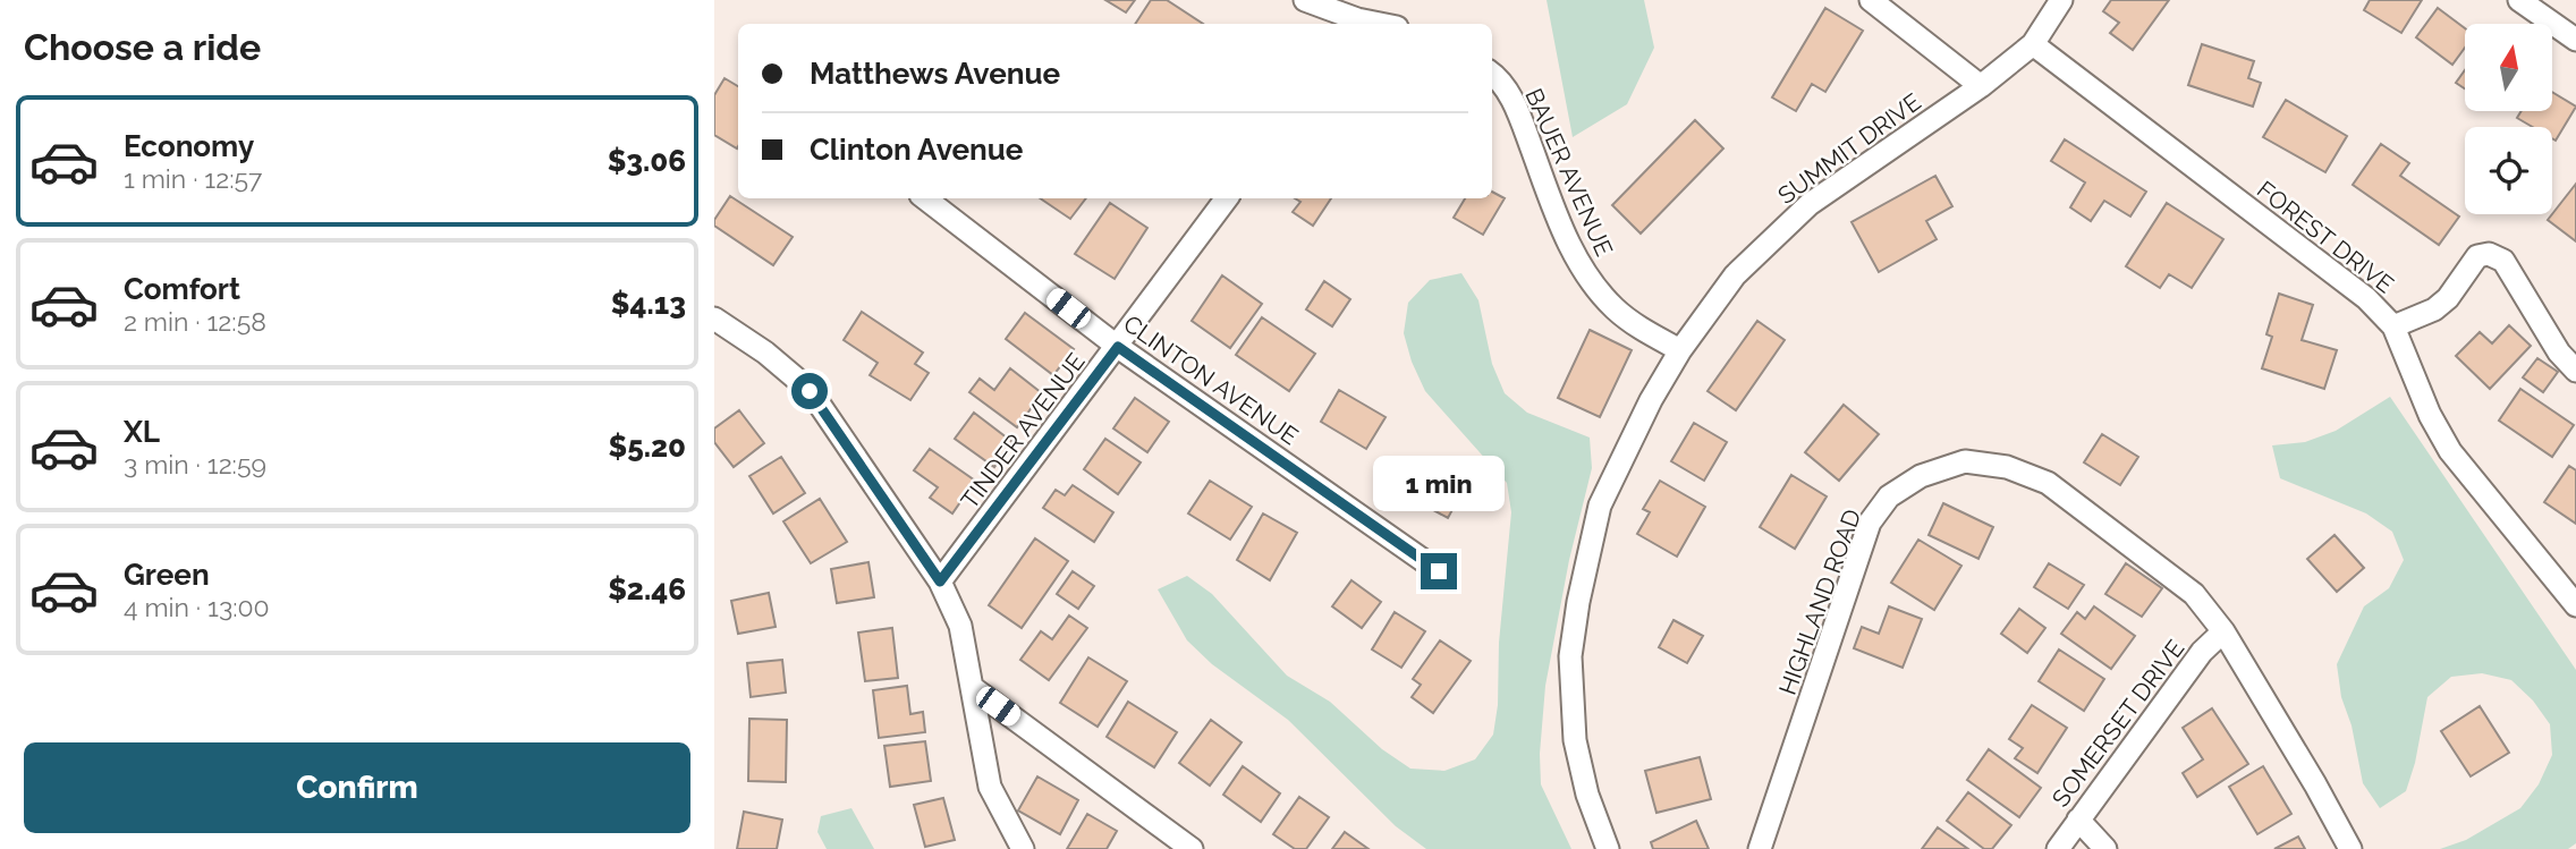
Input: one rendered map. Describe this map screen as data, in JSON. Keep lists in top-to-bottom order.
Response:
{
  "streets": {
    "street": [
      "SUMMIT DRIVE",
      "BAUER AVENUE",
      "FOREST DRIVE",
      "CLINTON AVENUE",
      "TINDER AVENUE",
      "HIGHLAND ROAD",
      "SOMERSET DRIVE"
    ]
  },
  "crossings": [
    ["SUMMIT DRIVE", "BAUER AVENUE"],
    ["SUMMIT DRIVE", "FOREST DRIVE"],
    ["CLINTON AVENUE", "TINDER AVENUE"],
    ["HIGHLAND ROAD", "SOMERSET DRIVE"]
  ],
  "north": "top",
  "page": {
    "heading": "Choose a ride",
    "banner": ["Matthews Avenue", "Clinton Avenue"],
    "list": [
      {
        "name": "Economy",
        "note": "1 min · 12:57",
        "value": "$3.06"
      },
      {
        "name": "Comfort",
        "note": "2 min · 12:58",
        "value": "$4.13"
      },
      {
        "name": "XL",
        "note": "3 min · 12:59",
        "value": "$5.20"
      },
      {
        "name": "Green",
        "note": "4 min · 13:00",
        "value": "$2.46"
      }
    ],
    "bubble": "1 min",
    "buttons": "Confirm"
  }
}
